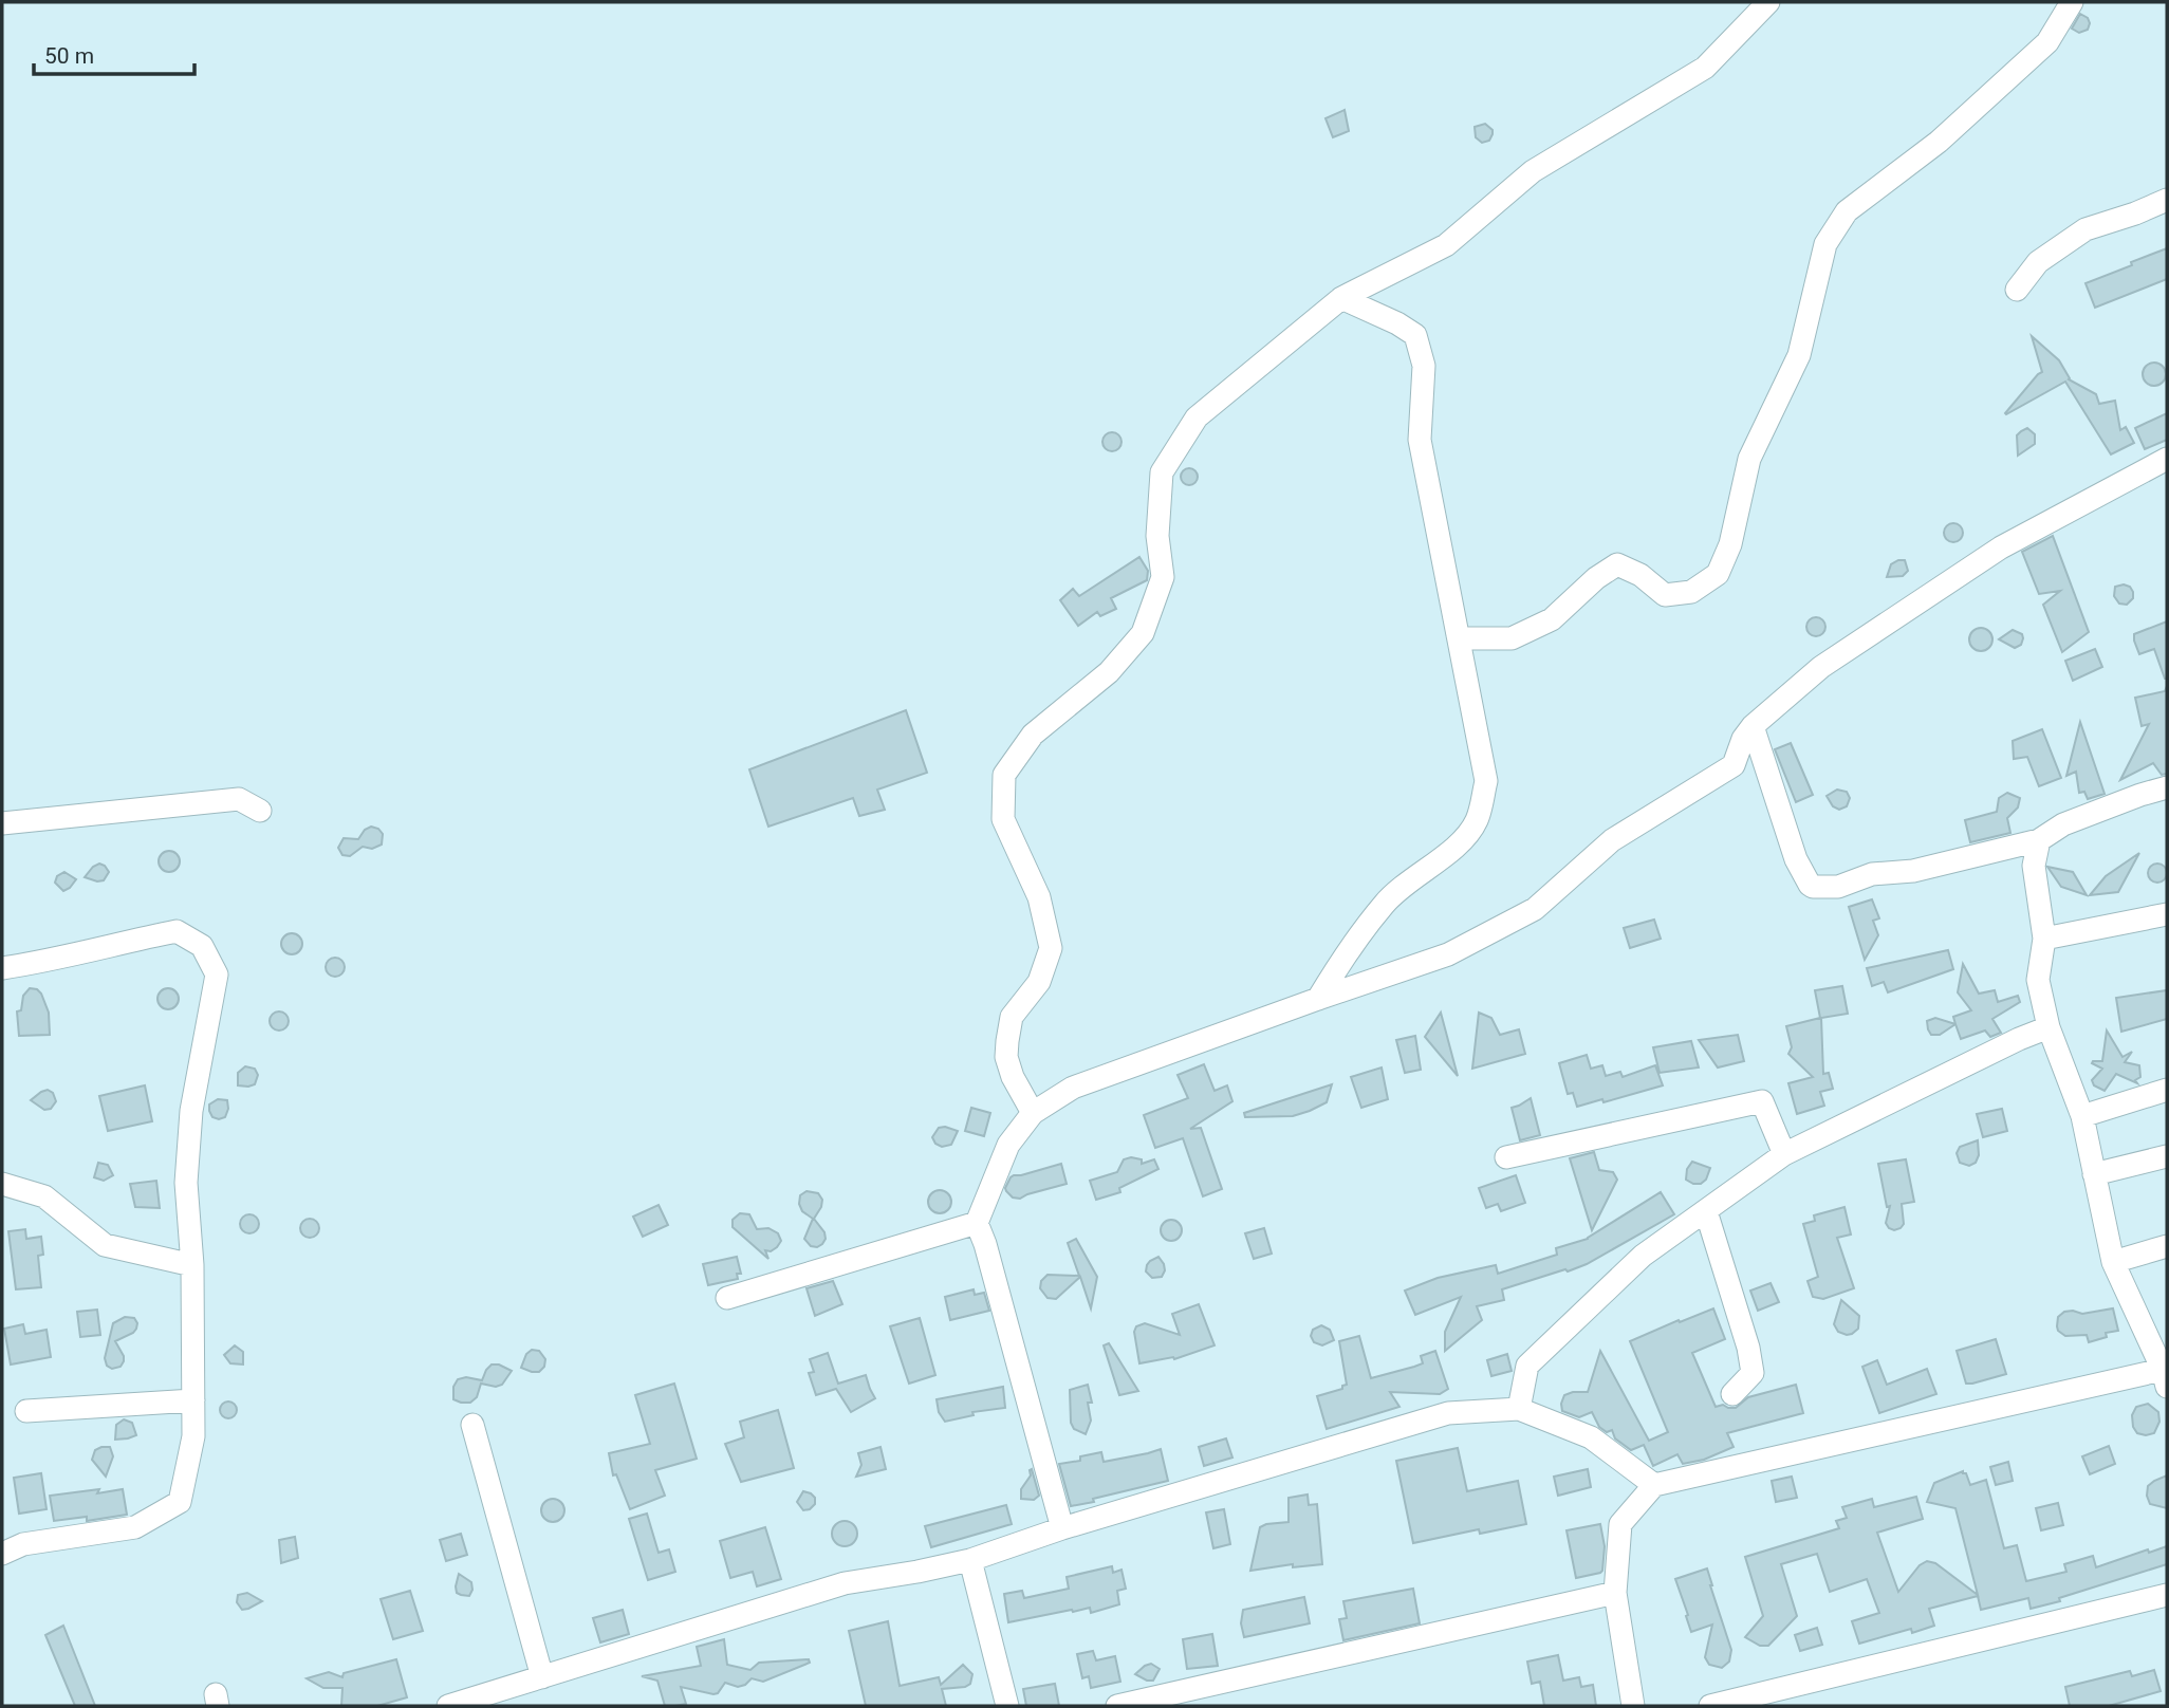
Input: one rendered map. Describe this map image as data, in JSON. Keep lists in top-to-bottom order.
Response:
{
  "scale_bar": "50 m"
}
